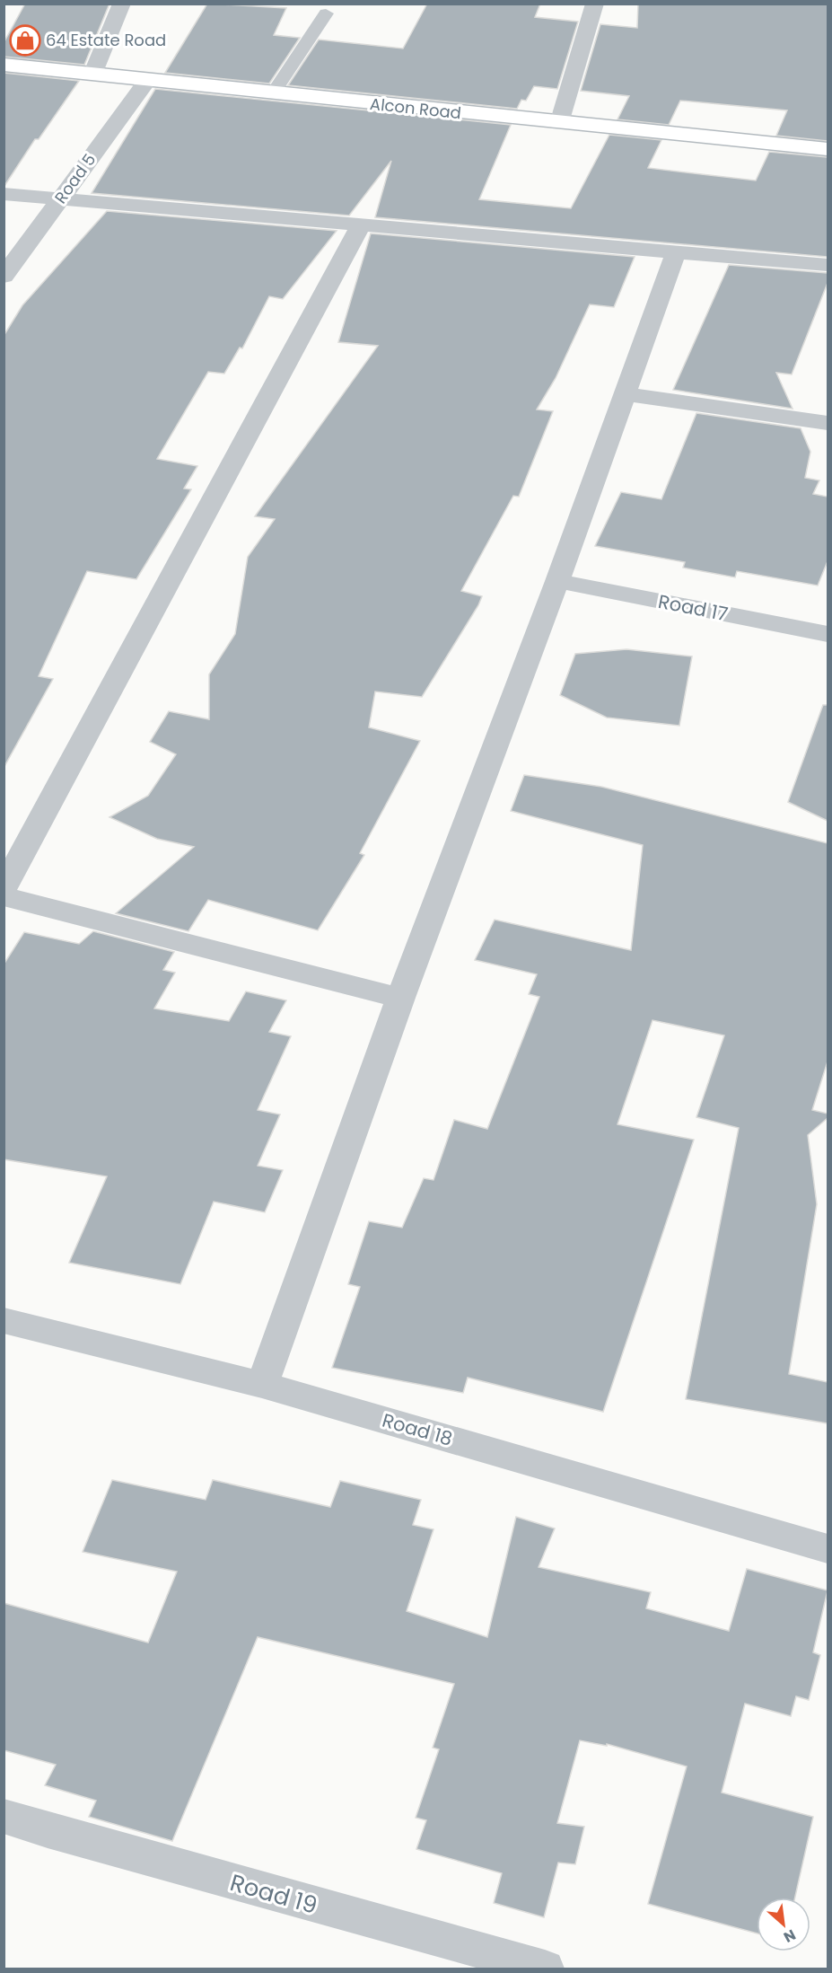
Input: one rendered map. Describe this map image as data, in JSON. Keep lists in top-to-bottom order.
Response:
{
  "streets": {
    "main road": ["Alcon Road"],
    "street": [
      "Road 5",
      "Road 17",
      "Road 18",
      "Road 19"
    ]
  },
  "crossings": [
    ["Alcon Road", "Road 5"]
  ],
  "places": {
    "shop": ["64 Estate Road"]
  },
  "north": "bottom right"
}
